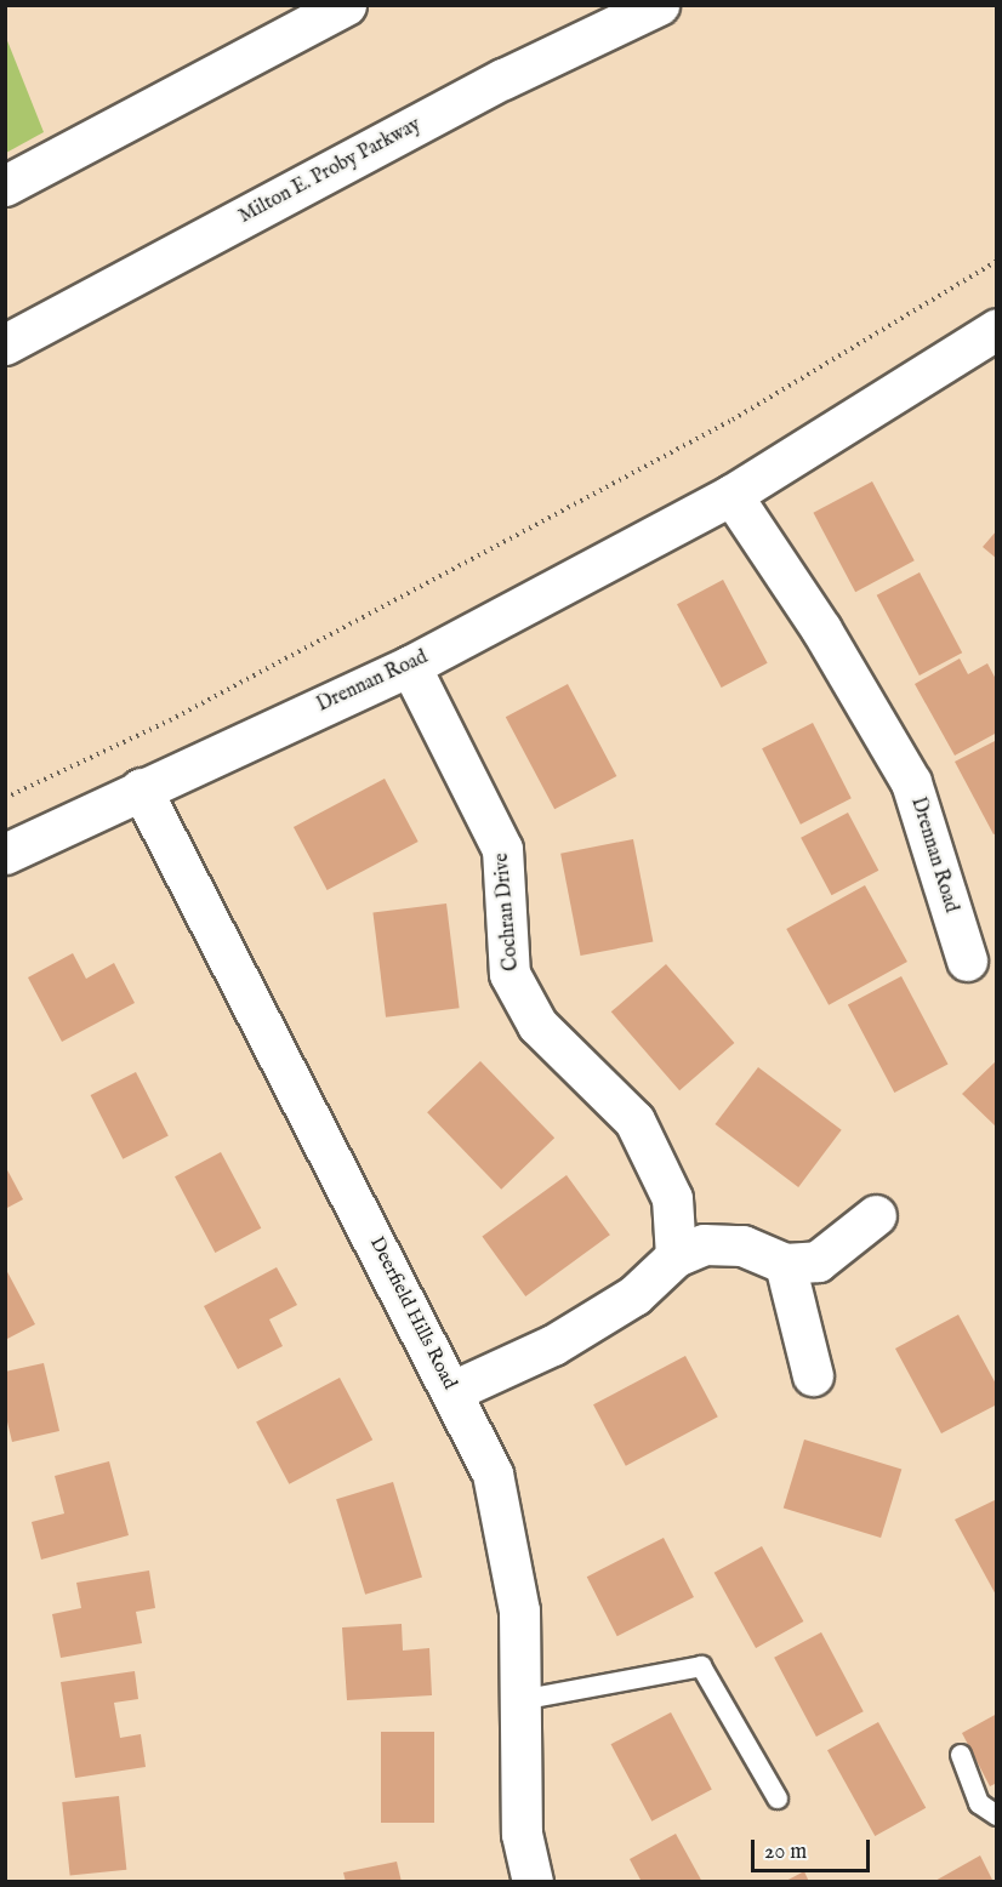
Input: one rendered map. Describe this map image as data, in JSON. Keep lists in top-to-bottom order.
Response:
{
  "streets": {
    "main road": [
      "Milton E. Proby Parkway",
      "Drennan Road",
      "Cochran Drive",
      "Deerfield Hills Road"
    ]
  },
  "crossings": [
    ["Drennan Road", "Cochran Drive"],
    ["Drennan Road", "Deerfield Hills Road"]
  ],
  "scale_bar": "20 m"
}
